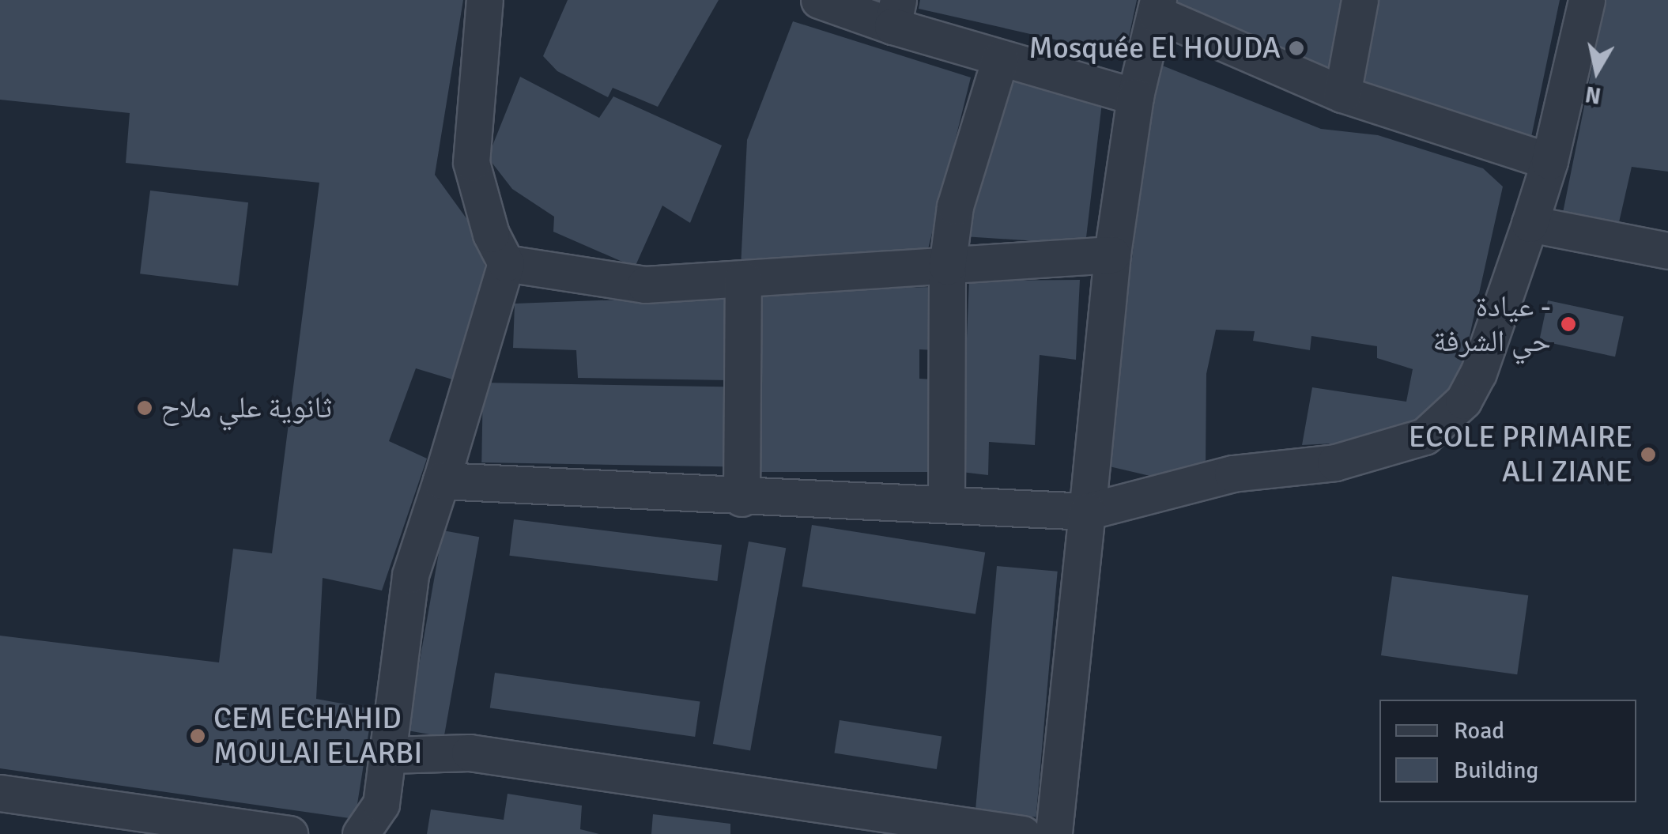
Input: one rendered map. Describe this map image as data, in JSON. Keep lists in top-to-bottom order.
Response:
{
  "places": [
    "Mosquée El HOUDA",
    "عيادة - حي الشرفة",
    "ثانوية علي ملاح",
    "ECOLE PRIMAIRE ALI ZIANE",
    "CEM ECHAHID MOULAI ELARBI"
  ],
  "legend": ["Road", "Building"],
  "north": "bottom"
}
